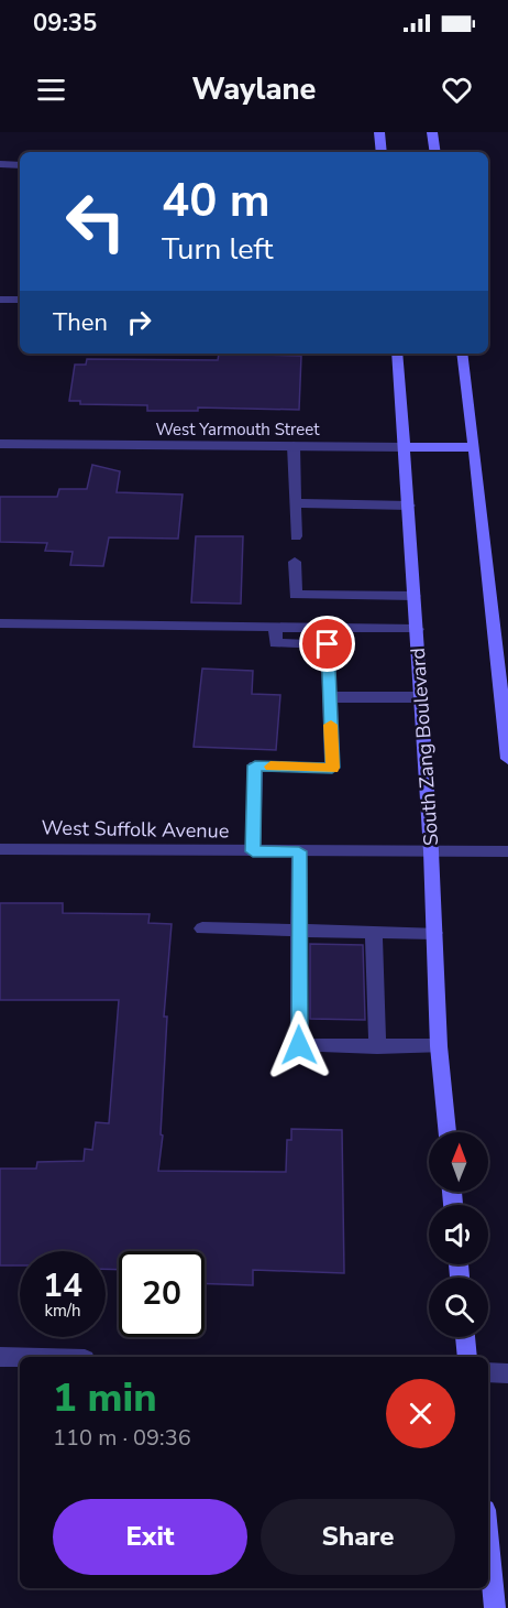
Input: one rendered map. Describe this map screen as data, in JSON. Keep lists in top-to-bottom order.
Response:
{
  "streets": {
    "main road": ["West Yarmouth Street", "South Zang Boulevard"],
    "street": ["West Suffolk Avenue"]
  },
  "crossings": [
    ["West Yarmouth Street", "South Zang Boulevard"],
    ["South Zang Boulevard", "West Suffolk Avenue"]
  ],
  "north": "top",
  "page": {
    "status": "09:35",
    "header": "Waylane",
    "turn": ["40 m", "Turn left"],
    "then": "Then",
    "speed": "14 km/h",
    "limit": "20",
    "heading": ["1 min", "110 m · 09:36"],
    "buttons": ["Exit", "Share"]
  }
}
